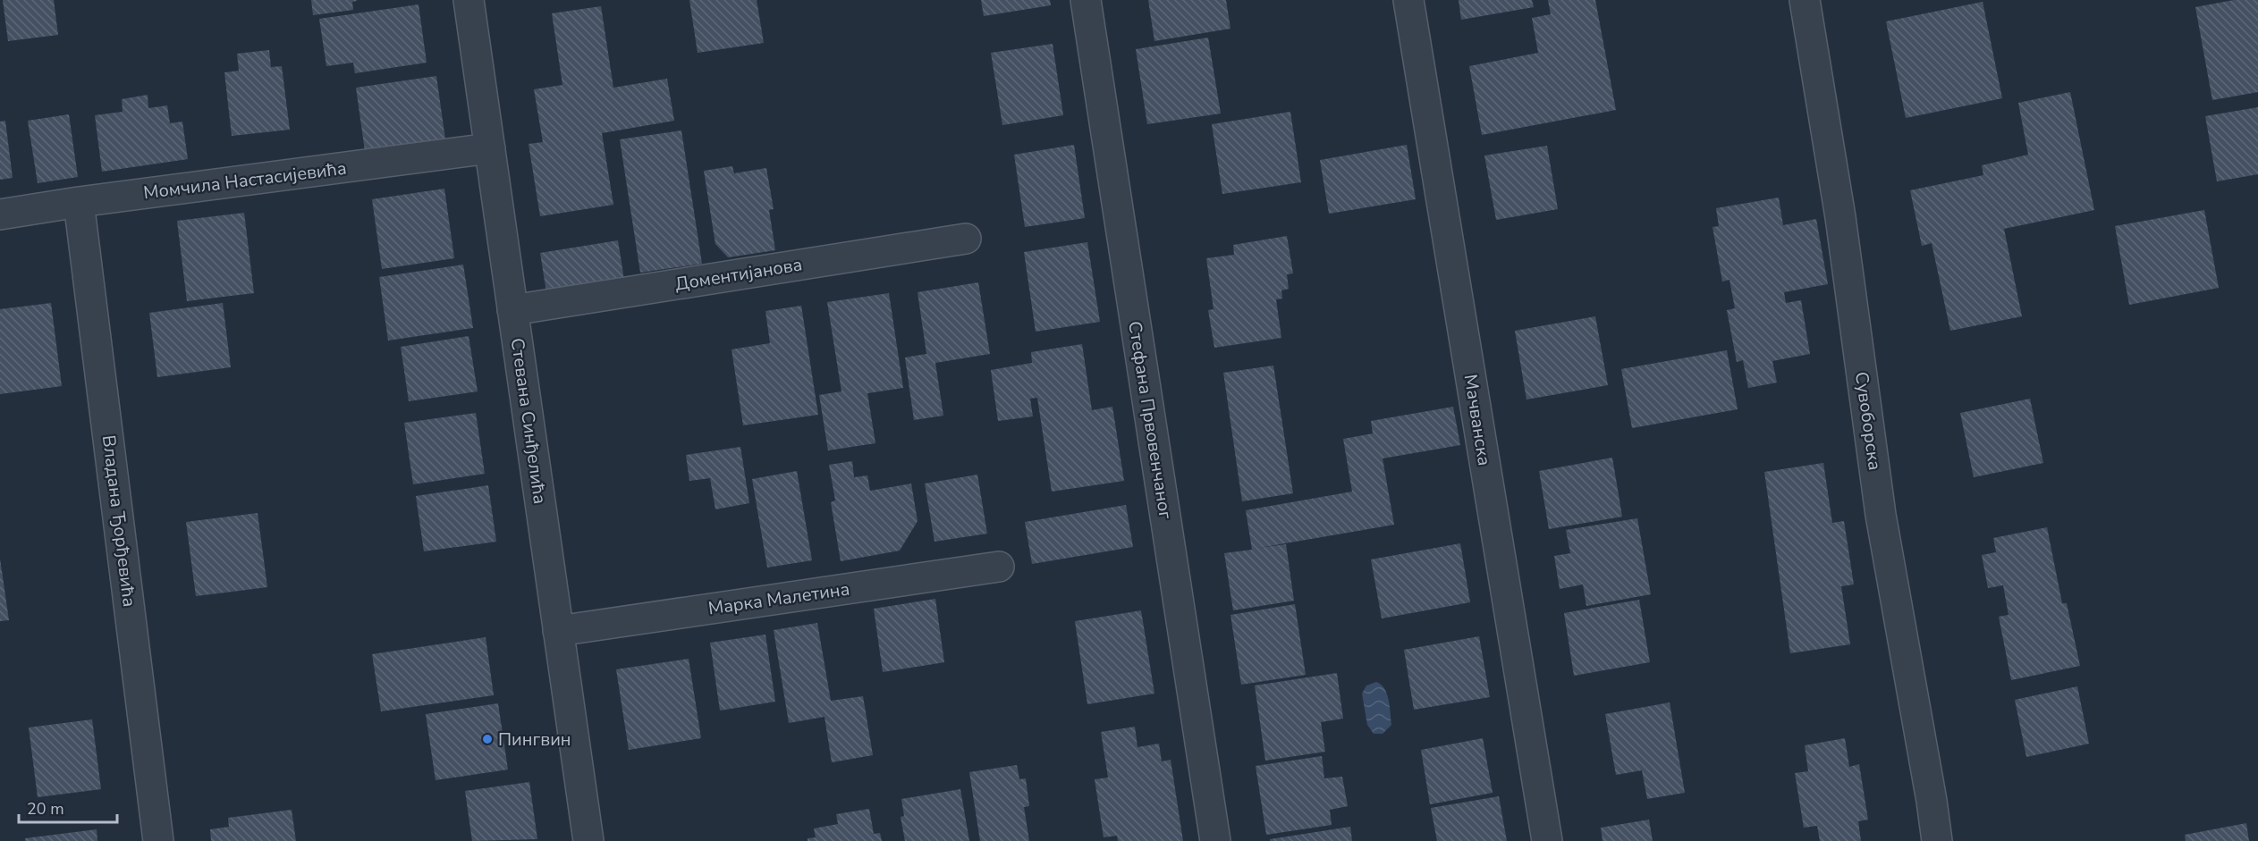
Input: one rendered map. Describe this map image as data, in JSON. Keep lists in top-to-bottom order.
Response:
{
  "streets": {
    "street": [
      "Момчила Настасијевића",
      "Доментијанова",
      "Стефана Првовенчаног",
      "Мачванска",
      "Стевана Синђелића",
      "Сувоборска",
      "Владана Ђорђевића",
      "Марка Малетина"
    ]
  },
  "crossings": [
    ["Момчила Настасијевића", "Стевана Синђелића"],
    ["Момчила Настасијевића", "Владана Ђорђевића"],
    ["Доментијанова", "Стевана Синђелића"],
    ["Стевана Синђелића", "Марка Малетина"]
  ],
  "places": ["Пингвин"],
  "scale_bar": "20 m"
}
